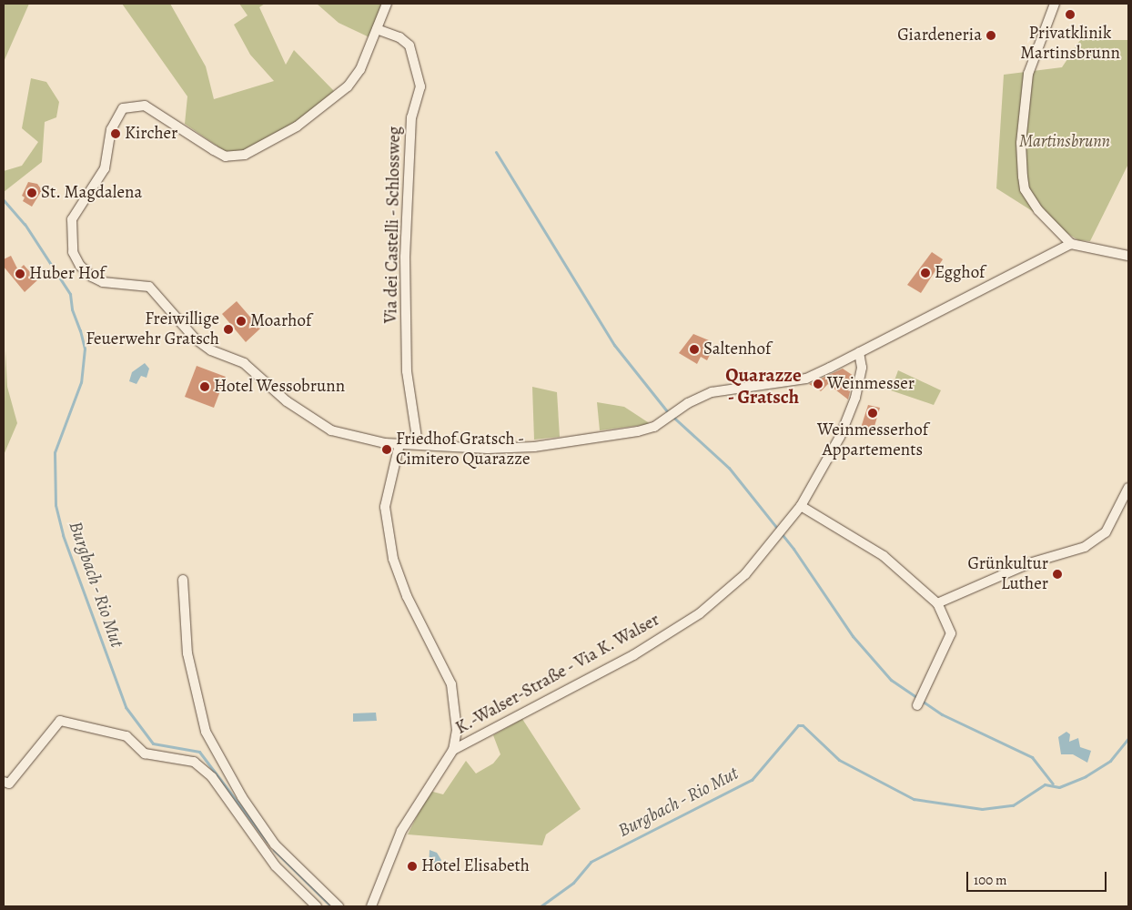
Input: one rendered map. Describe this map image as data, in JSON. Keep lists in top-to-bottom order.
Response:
{
  "streets": {
    "street": ["Via dei Castelli - Schlossweg", "K.-Walser-Straße - Via K. Walser"]
  },
  "districts": ["Quarazze - Gratsch"],
  "water": ["Burgbach - Rio Mut"],
  "parks": ["Martinsbrunn"],
  "places": [
    "Privatklinik Martinsbrunn",
    "Giardeneria",
    "Kircher",
    "St. Magdalena",
    "Egghof",
    "Huber Hof",
    "Moarhof",
    "Freiwillige Feuerwehr Gratsch",
    "Saltenhof",
    "Weinmesser",
    "Hotel Wessobrunn",
    "Weinmesserhof Appartements",
    "Friedhof Gratsch - Cimitero Quarazze",
    "Grünkultur Luther",
    "Hotel Elisabeth"
  ],
  "scale_bar": "100 m"
}
